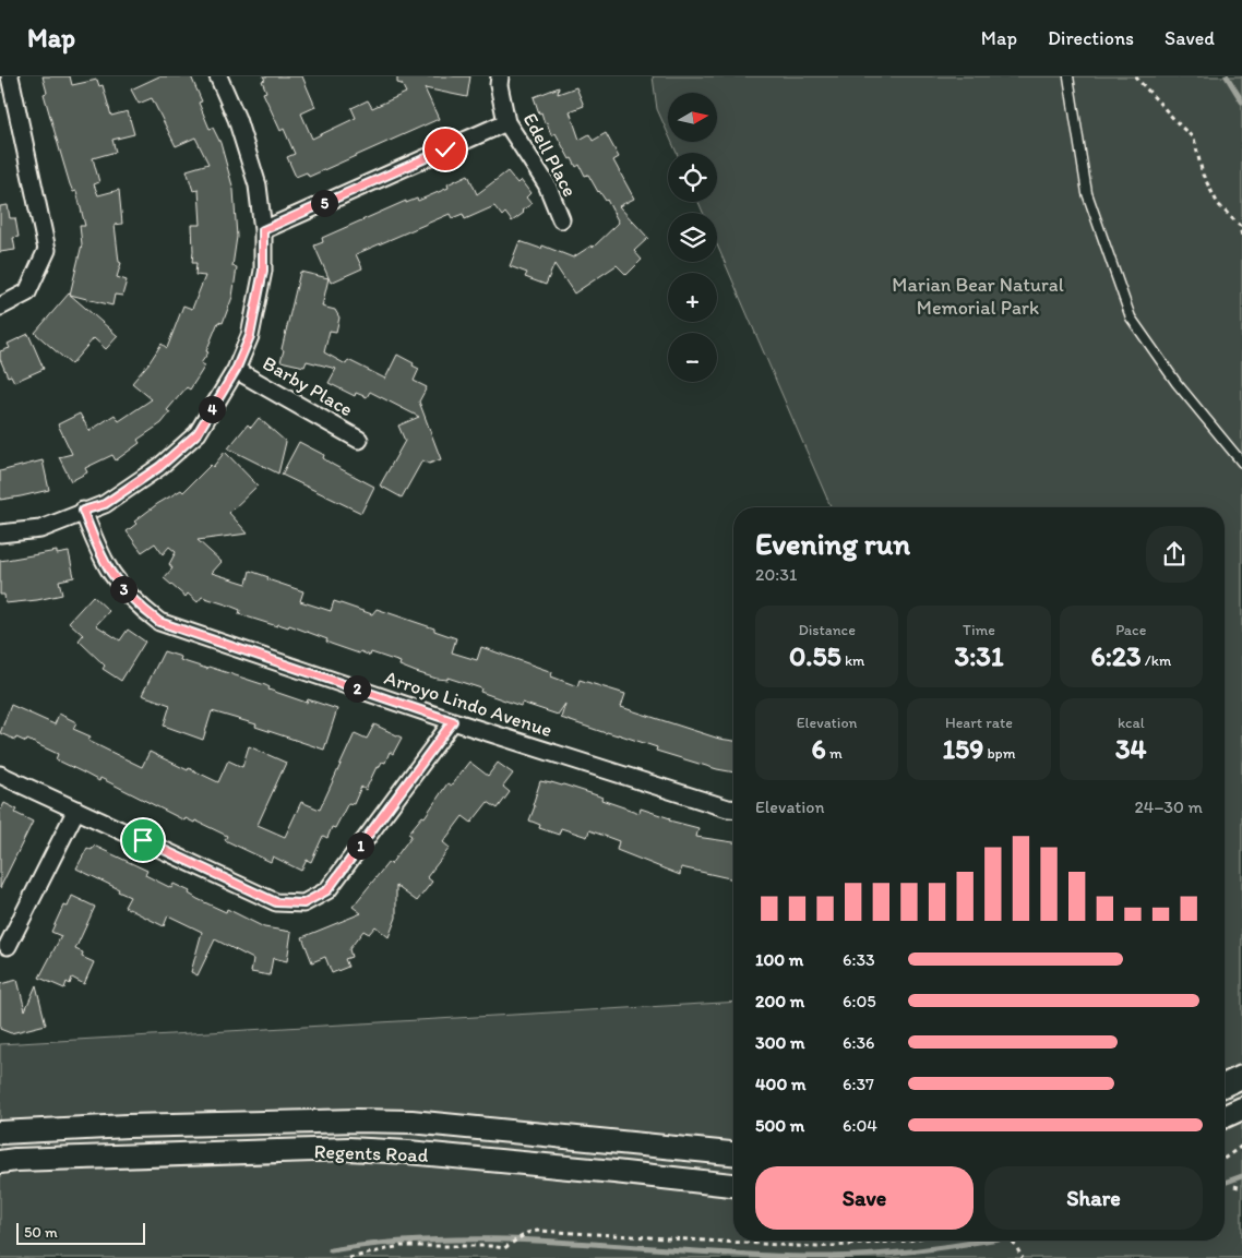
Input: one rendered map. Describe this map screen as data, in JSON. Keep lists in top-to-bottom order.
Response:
{
  "streets": {
    "main road": ["Regents Road"],
    "street": ["Edell Place", "Barby Place", "Arroyo Lindo Avenue"]
  },
  "parks": ["Marian Bear Natural Memorial Park"],
  "scale_bar": "50 m",
  "north": "right",
  "page": {
    "header": "Map",
    "nav": ["Map", "Directions", "Saved"],
    "map_buttons": ["+", "−"],
    "pins": [
      "5",
      "4",
      "3",
      "2",
      "1"
    ],
    "heading": ["Evening run", "20:31"],
    "stats": [
      ["Distance", "0.55 km"],
      ["Time", "3:31"],
      ["Pace", "6:23 /km"],
      ["Elevation", "6 m"],
      ["Heart rate", "159 bpm"],
      ["kcal", "34"]
    ],
    "chart": ["Elevation", "24–30 m"],
    "list": [
      {
        "name": "100 m",
        "note": "6:33"
      },
      {
        "name": "200 m",
        "note": "6:05"
      },
      {
        "name": "300 m",
        "note": "6:36"
      },
      {
        "name": "400 m",
        "note": "6:37"
      },
      {
        "name": "500 m",
        "note": "6:04"
      }
    ],
    "buttons": ["Save", "Share"],
    "scale": "50 m"
  }
}
